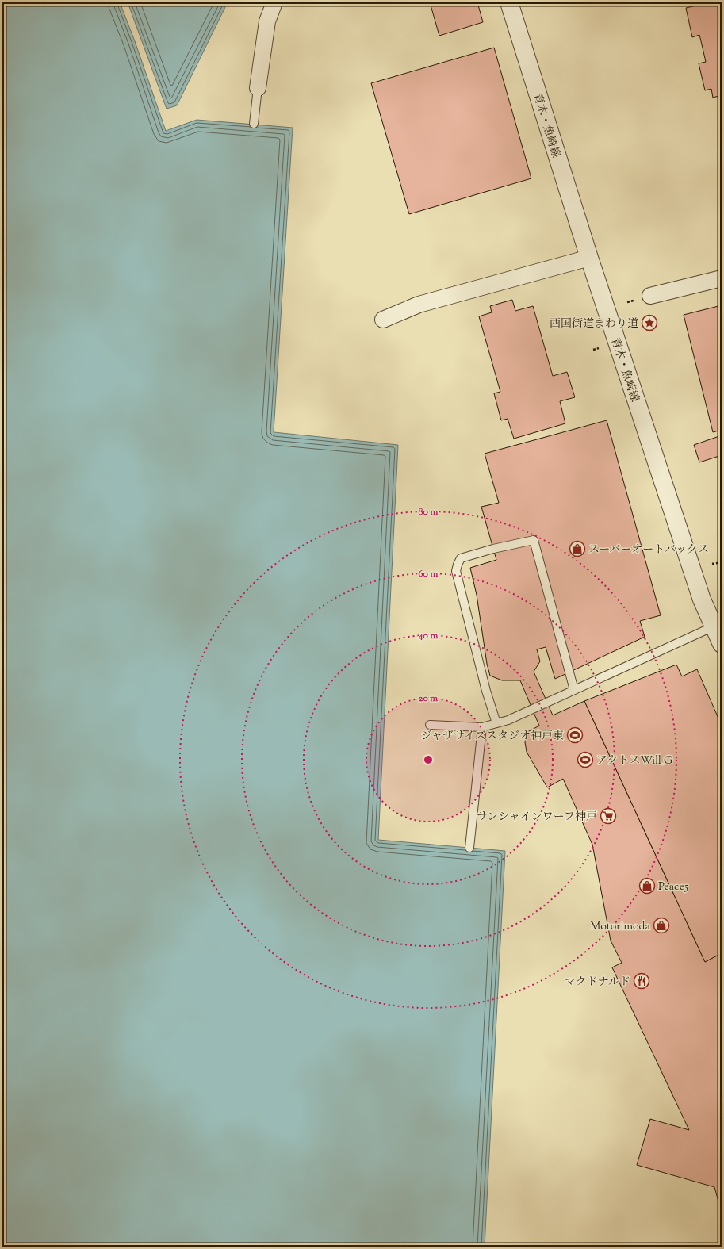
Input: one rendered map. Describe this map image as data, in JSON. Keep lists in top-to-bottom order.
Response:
{
  "streets": {
    "street": ["青木・魚崎線"]
  },
  "places": {
    "place": ["西国街道まわり道"],
    "shop": ["スーパーオートバックス", "Peace5", "Motorimoda"],
    "sports": ["ジャザサイズスタジオ神戸東", "アクトスWill_G"],
    "supermarket": ["サンシャインワーフ神戸"],
    "restaurant": ["マクドナルド"]
  },
  "rings": [
    "80 m",
    "60 m",
    "40 m",
    "20 m"
  ]
}
